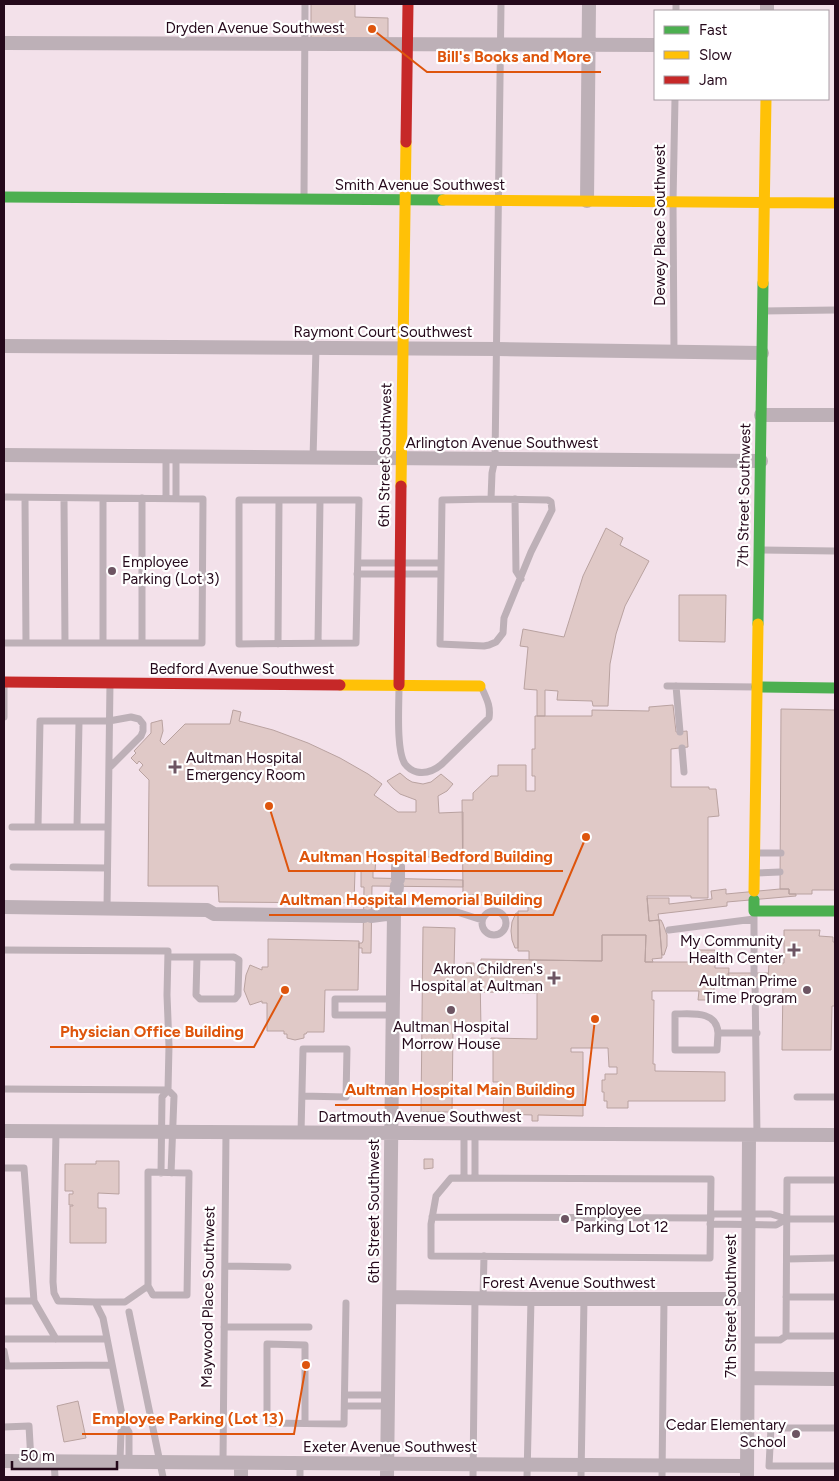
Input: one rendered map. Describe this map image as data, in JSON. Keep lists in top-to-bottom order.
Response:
{
  "streets": {
    "street": [
      "Dryden Avenue Southwest",
      "Smith Avenue Southwest",
      "Raymont Court Southwest",
      "Arlington Avenue Southwest",
      "6th Street Southwest",
      "7th Street Southwest",
      "Bedford Avenue Southwest",
      "Dartmouth Avenue Southwest",
      "Forest Avenue Southwest",
      "Exeter Avenue Southwest"
    ],
    "lane": ["Dewey Place Southwest", "Maywood Place Southwest"]
  },
  "crossings": [
    ["Dryden Avenue Southwest", "6th Street Southwest"],
    ["Smith Avenue Southwest", "Dewey Place Southwest"],
    ["Smith Avenue Southwest", "6th Street Southwest"],
    ["Smith Avenue Southwest", "7th Street Southwest"],
    ["Dewey Place Southwest", "Raymont Court Southwest"],
    ["Raymont Court Southwest", "6th Street Southwest"],
    ["Raymont Court Southwest", "7th Street Southwest"],
    ["Arlington Avenue Southwest", "6th Street Southwest"],
    ["Arlington Avenue Southwest", "7th Street Southwest"],
    ["6th Street Southwest", "Bedford Avenue Southwest"],
    ["6th Street Southwest", "Dartmouth Avenue Southwest"],
    ["6th Street Southwest", "Forest Avenue Southwest"],
    ["6th Street Southwest", "Exeter Avenue Southwest"],
    ["7th Street Southwest", "Dartmouth Avenue Southwest"],
    ["7th Street Southwest", "Forest Avenue Southwest"],
    ["7th Street Southwest", "Exeter Avenue Southwest"],
    ["Dartmouth Avenue Southwest", "Maywood Place Southwest"],
    ["Maywood Place Southwest", "Exeter Avenue Southwest"]
  ],
  "places": {
    "other": [
      "Bill's Books and More",
      "Employee Parking (Lot 3)",
      "Aultman Hospital Bedford Building",
      "Aultman Hospital Memorial Building",
      "Physician Office Building",
      "Aultman Prime Time Program",
      "Aultman Hospital Morrow House",
      "Aultman Hospital Main Building",
      "Employee Parking Lot 12",
      "Employee Parking (Lot 13)",
      "Cedar Elementary School"
    ],
    "health": ["Aultman Hospital Emergency Room", "My Community Health Center", "Akron Children's Hospital at Aultman"]
  },
  "legend": ["Fast", "Slow", "Jam"],
  "scale_bar": "50 m"
}
